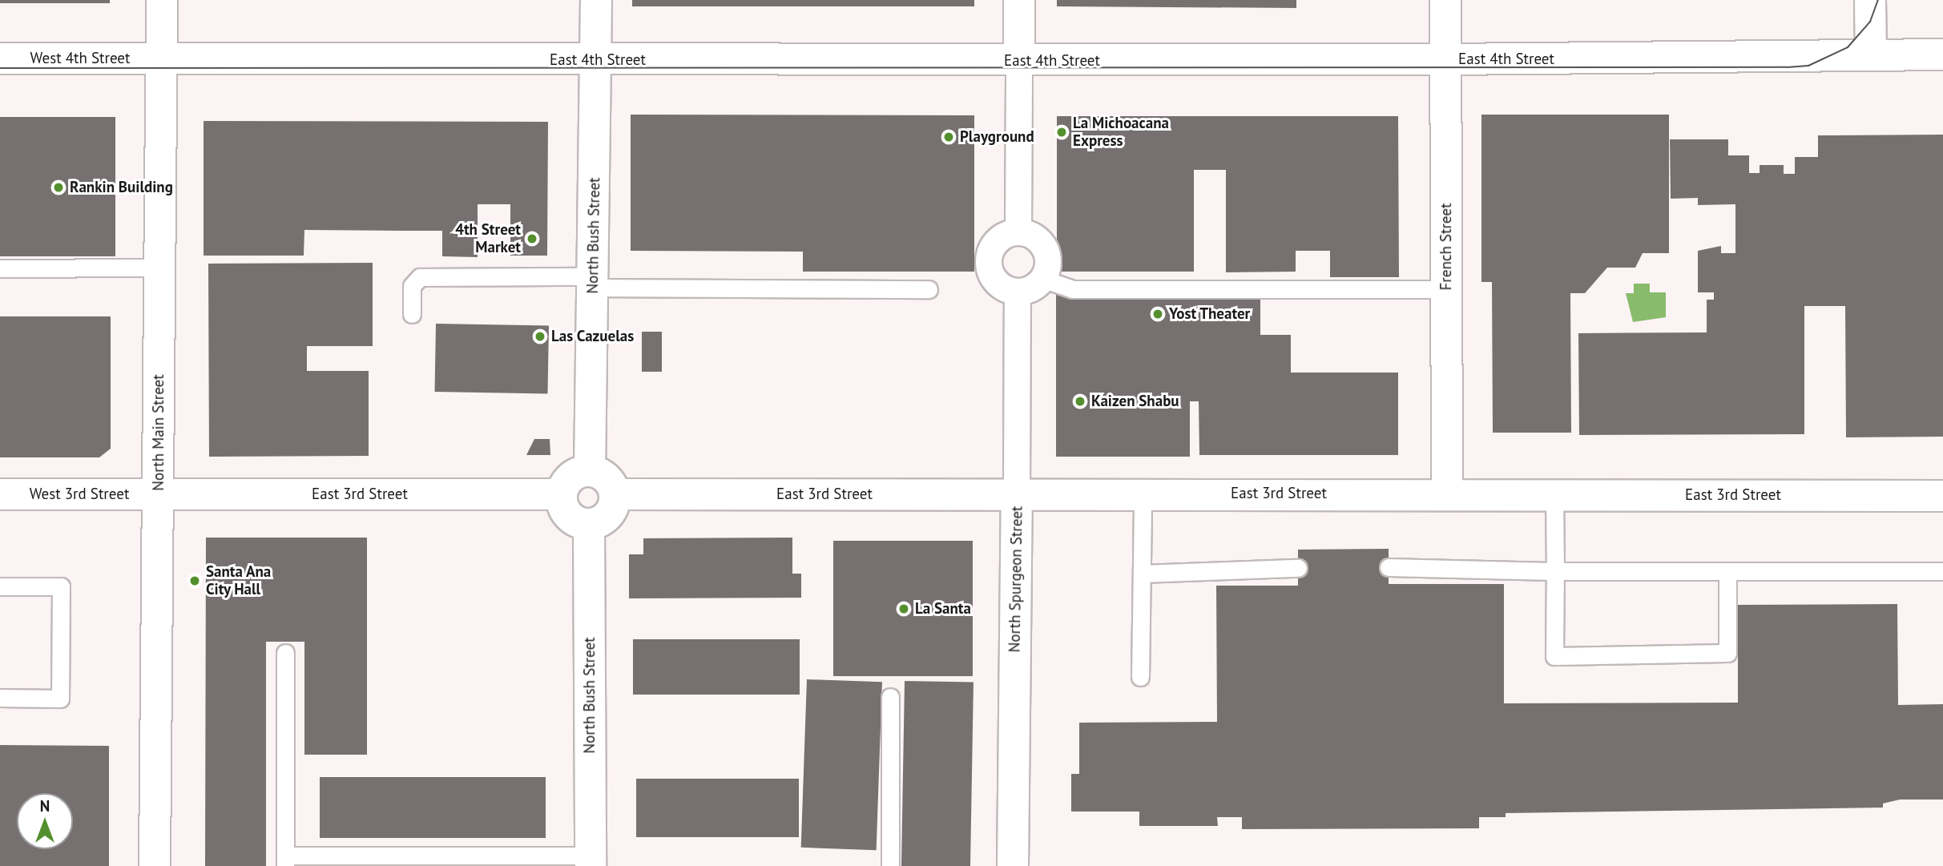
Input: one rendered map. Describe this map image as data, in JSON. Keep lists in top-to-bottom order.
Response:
{
  "streets": {
    "street": [
      "West 4th Street",
      "East 4th Street",
      "North Bush Street",
      "French Street",
      "North Main Street",
      "East 3rd Street",
      "West 3rd Street",
      "North Spurgeon Street"
    ]
  },
  "crossings": [
    ["West 4th Street", "East 4th Street"],
    ["West 4th Street", "North Main Street"],
    ["East 4th Street", "North Bush Street"],
    ["East 4th Street", "French Street"],
    ["East 4th Street", "North Main Street"],
    ["North Bush Street", "East 3rd Street"],
    ["French Street", "East 3rd Street"],
    ["North Main Street", "East 3rd Street"],
    ["North Main Street", "West 3rd Street"],
    ["East 3rd Street", "West 3rd Street"],
    ["East 3rd Street", "North Spurgeon Street"]
  ],
  "places": [
    "La Michoacana Express",
    "Playground",
    "Rankin Building",
    "4th Street Market",
    "Yost Theater",
    "Las Cazuelas",
    "Kaizen Shabu",
    "Santa Ana City Hall",
    "La Santa"
  ],
  "north": "top"
}
